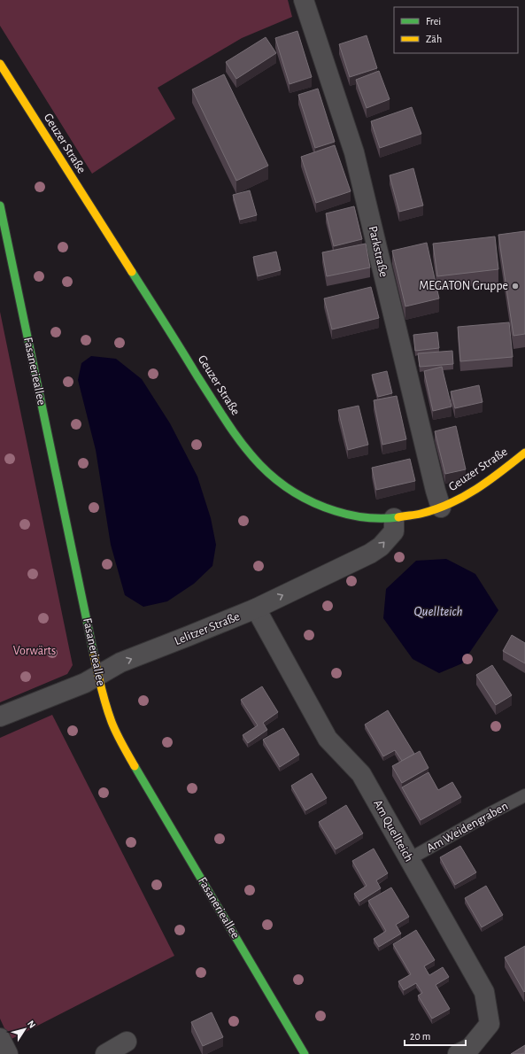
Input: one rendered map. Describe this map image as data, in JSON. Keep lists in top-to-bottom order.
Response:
{
  "streets": {
    "street": [
      "Geuzer Straße",
      "Parkstraße",
      "Fasanerieallee",
      "Lelitzer Straße",
      "Am Quellteich"
    ],
    "lane": ["Am Weidengraben"]
  },
  "crossings": [
    ["Geuzer Straße", "Parkstraße"],
    ["Geuzer Straße", "Lelitzer Straße"],
    ["Fasanerieallee", "Lelitzer Straße"],
    ["Lelitzer Straße", "Am Quellteich"],
    ["Am Weidengraben", "Am Quellteich"]
  ],
  "one_way": ["Lelitzer Straße"],
  "water": ["Quellteich"],
  "parks": ["Vorwärts"],
  "places": ["MEGATON Gruppe"],
  "legend": ["Frei", "Zäh"],
  "scale_bar": "20 m",
  "north": "top right"
}
